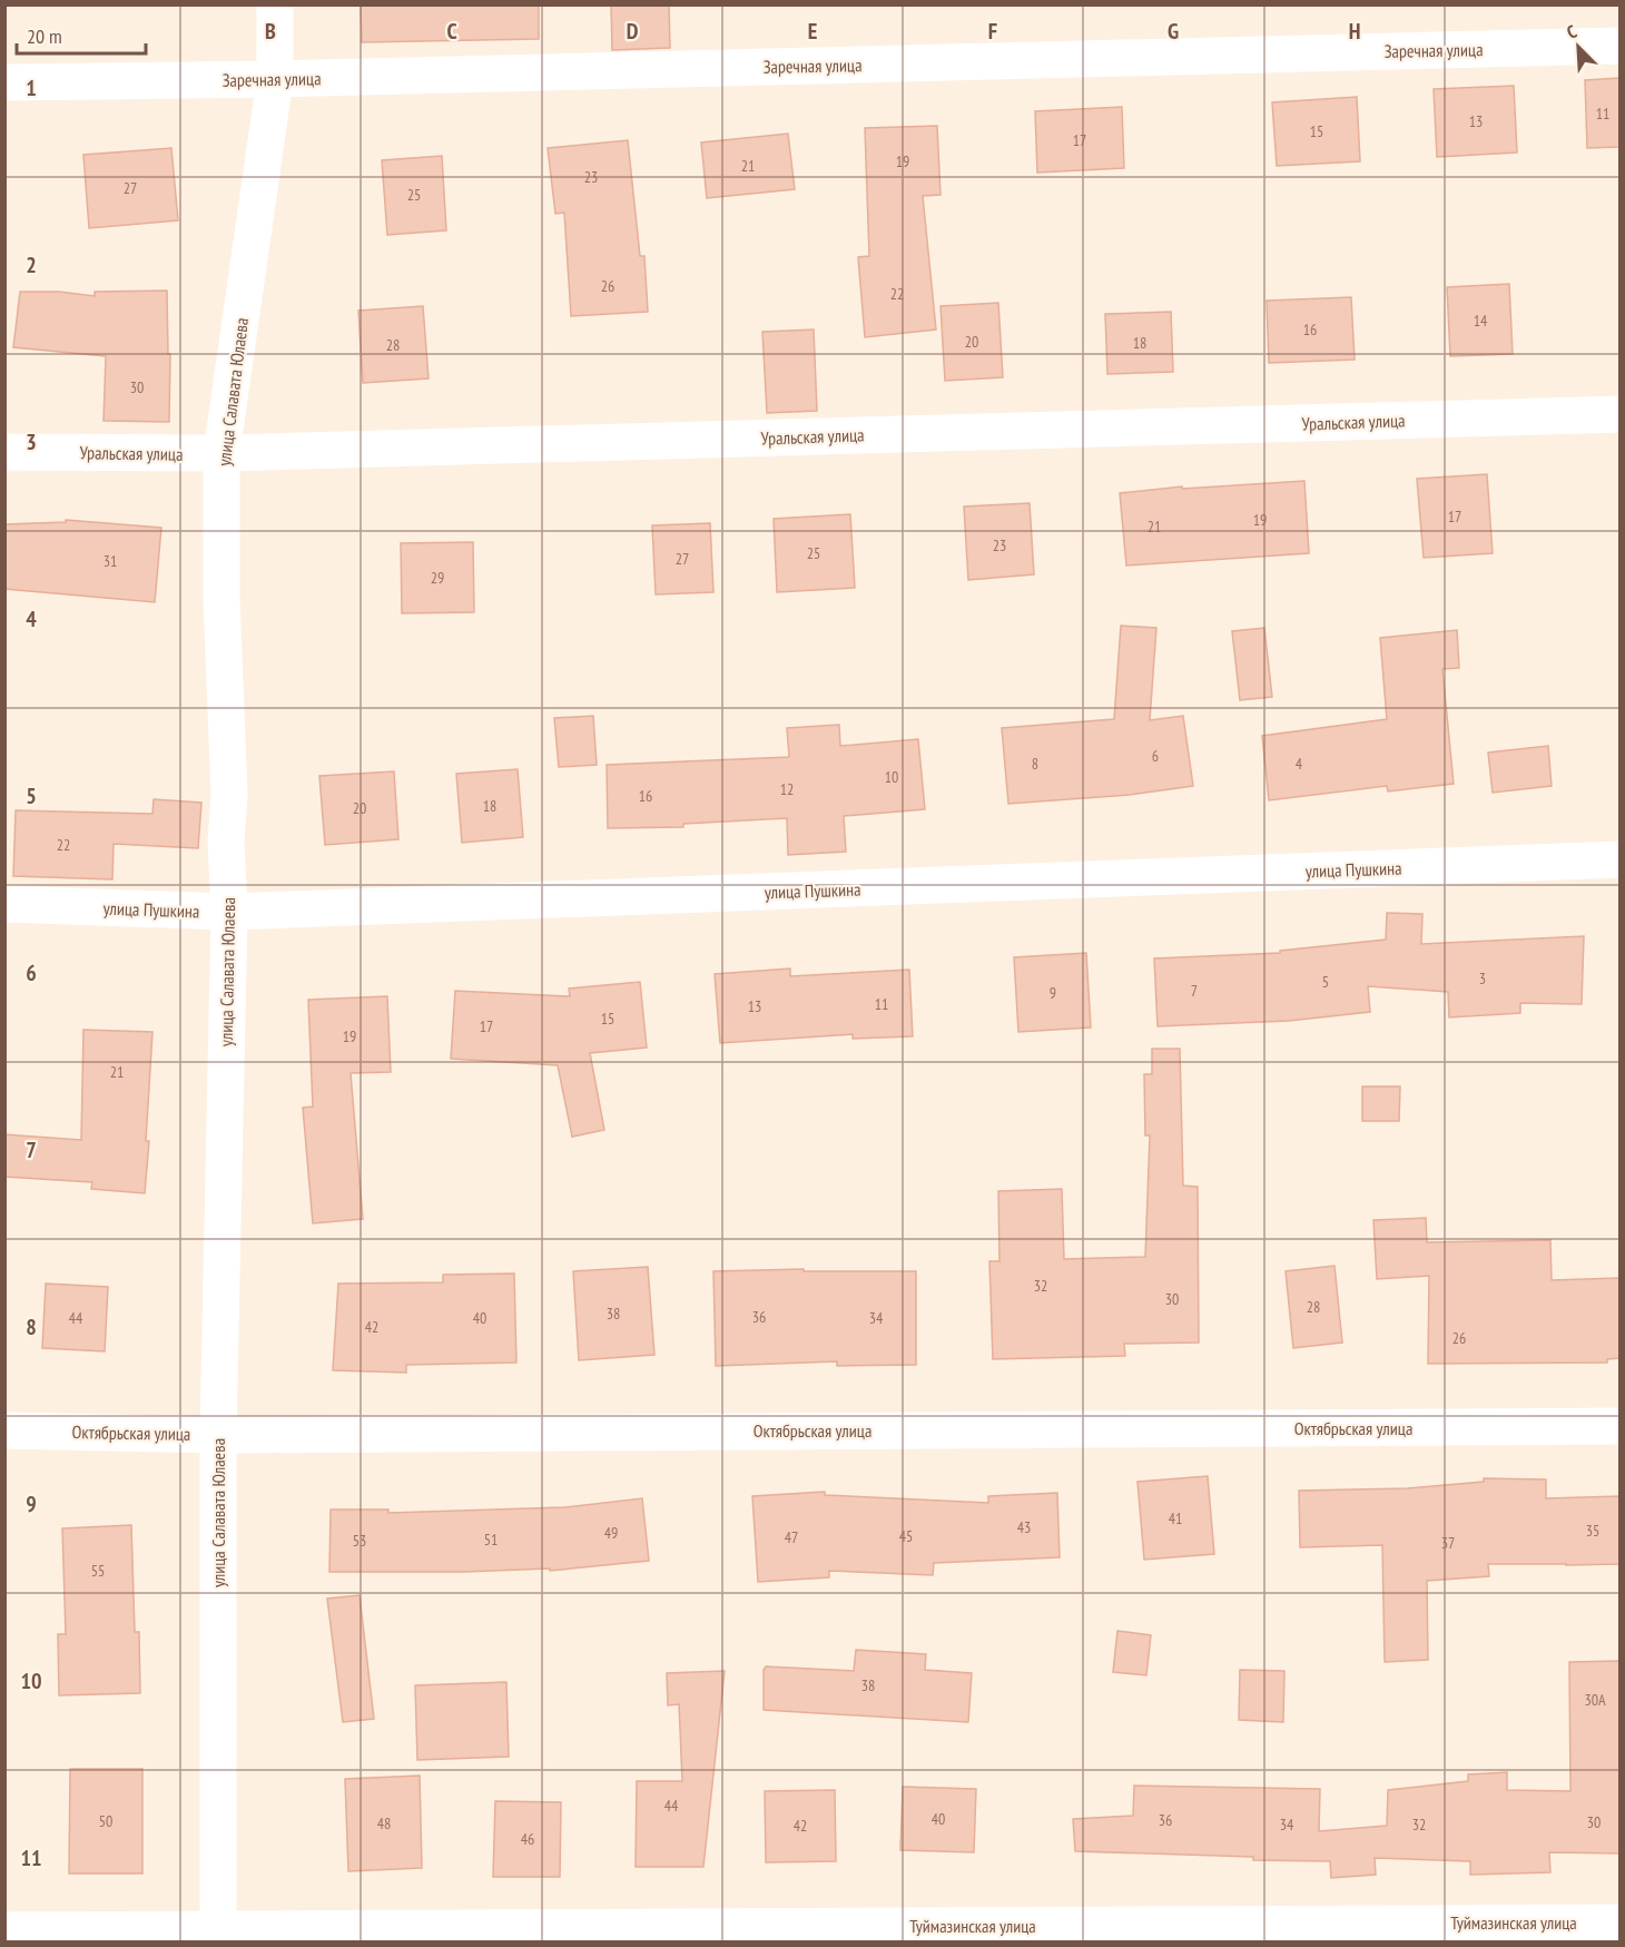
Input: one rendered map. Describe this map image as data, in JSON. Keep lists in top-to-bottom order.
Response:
{
  "streets": {
    "street": [
      "Заречная улица",
      "улица Салавата Юлаева",
      "Уральская улица",
      "улица Пушкина",
      "Октябрьская улица",
      "Туймазинская улица"
    ]
  },
  "crossings": [
    ["Заречная улица", "улица Салавата Юлаева"],
    ["улица Салавата Юлаева", "Уральская улица"],
    ["улица Салавата Юлаева", "улица Пушкина"],
    ["улица Салавата Юлаева", "Октябрьская улица"],
    ["улица Салавата Юлаева", "Туймазинская улица"]
  ],
  "house_numbers": [
    "11",
    "13",
    "15",
    "17",
    "19",
    "21",
    "23",
    "27",
    "25",
    "26",
    "22",
    "14",
    "16",
    "20",
    "18",
    "28",
    "30",
    "17",
    "19",
    "21",
    "23",
    "25",
    "27",
    "31",
    "29",
    "6",
    "8",
    "4",
    "10",
    "12",
    "16",
    "18",
    "20",
    "22",
    "3",
    "5",
    "7",
    "9",
    "11",
    "13",
    "15",
    "17",
    "19",
    "21",
    "32",
    "30",
    "28",
    "38",
    "36",
    "44",
    "40",
    "34",
    "42",
    "26",
    "41",
    "43",
    "35",
    "49",
    "45",
    "47",
    "51",
    "53",
    "37",
    "55",
    "38",
    "30А",
    "44",
    "40",
    "36",
    "50",
    "30",
    "48",
    "34",
    "32",
    "42",
    "46"
  ],
  "scale_bar": "20 m",
  "north": "top left",
  "grid": {
    "columns": [
      "B",
      "C",
      "D",
      "E",
      "F",
      "G",
      "H"
    ],
    "rows": [
      "1",
      "2",
      "3",
      "4",
      "5",
      "6",
      "7",
      "8",
      "9",
      "10",
      "11"
    ]
  }
}
